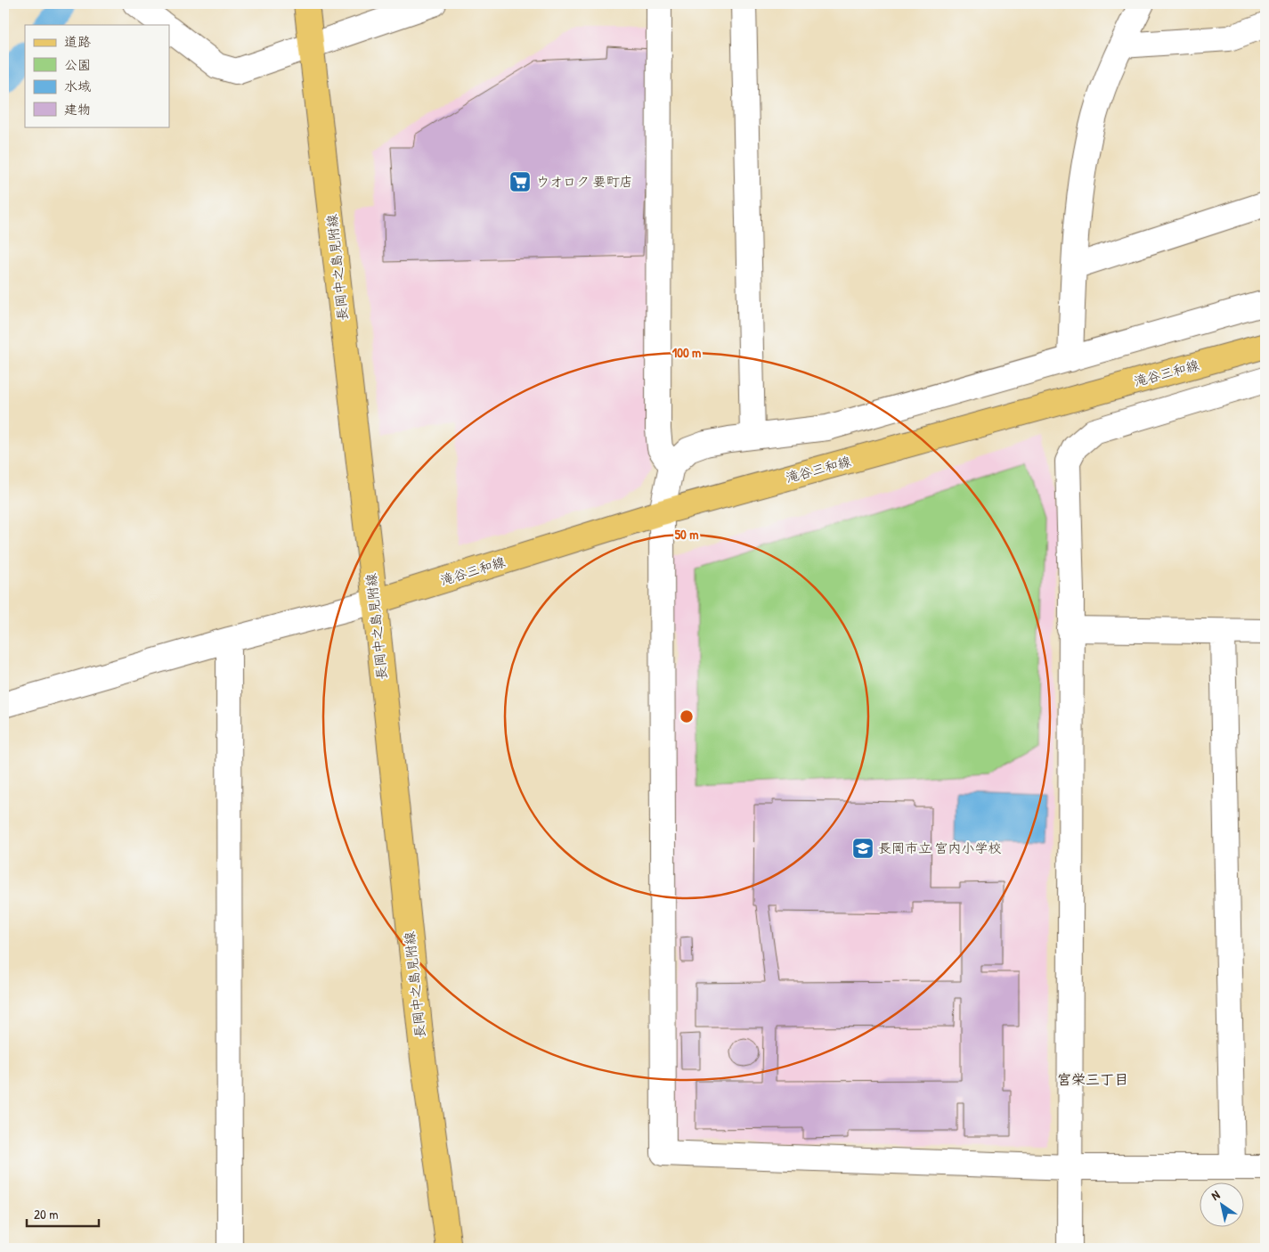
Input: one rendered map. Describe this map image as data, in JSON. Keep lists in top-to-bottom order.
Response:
{
  "streets": {
    "main road": ["長岡中之島見附線", "滝谷三和線"]
  },
  "crossings": [
    ["長岡中之島見附線", "滝谷三和線"]
  ],
  "districts": ["宮栄三丁目"],
  "places": {
    "supermarket": ["ウオロク 要町店"],
    "school or university": ["長岡市立 宮内小学校"]
  },
  "legend": [
    "道路",
    "公園",
    "水域",
    "建物"
  ],
  "scale_bar": "20 m",
  "north": "top left",
  "rings": ["100 m", "50 m"]
}
